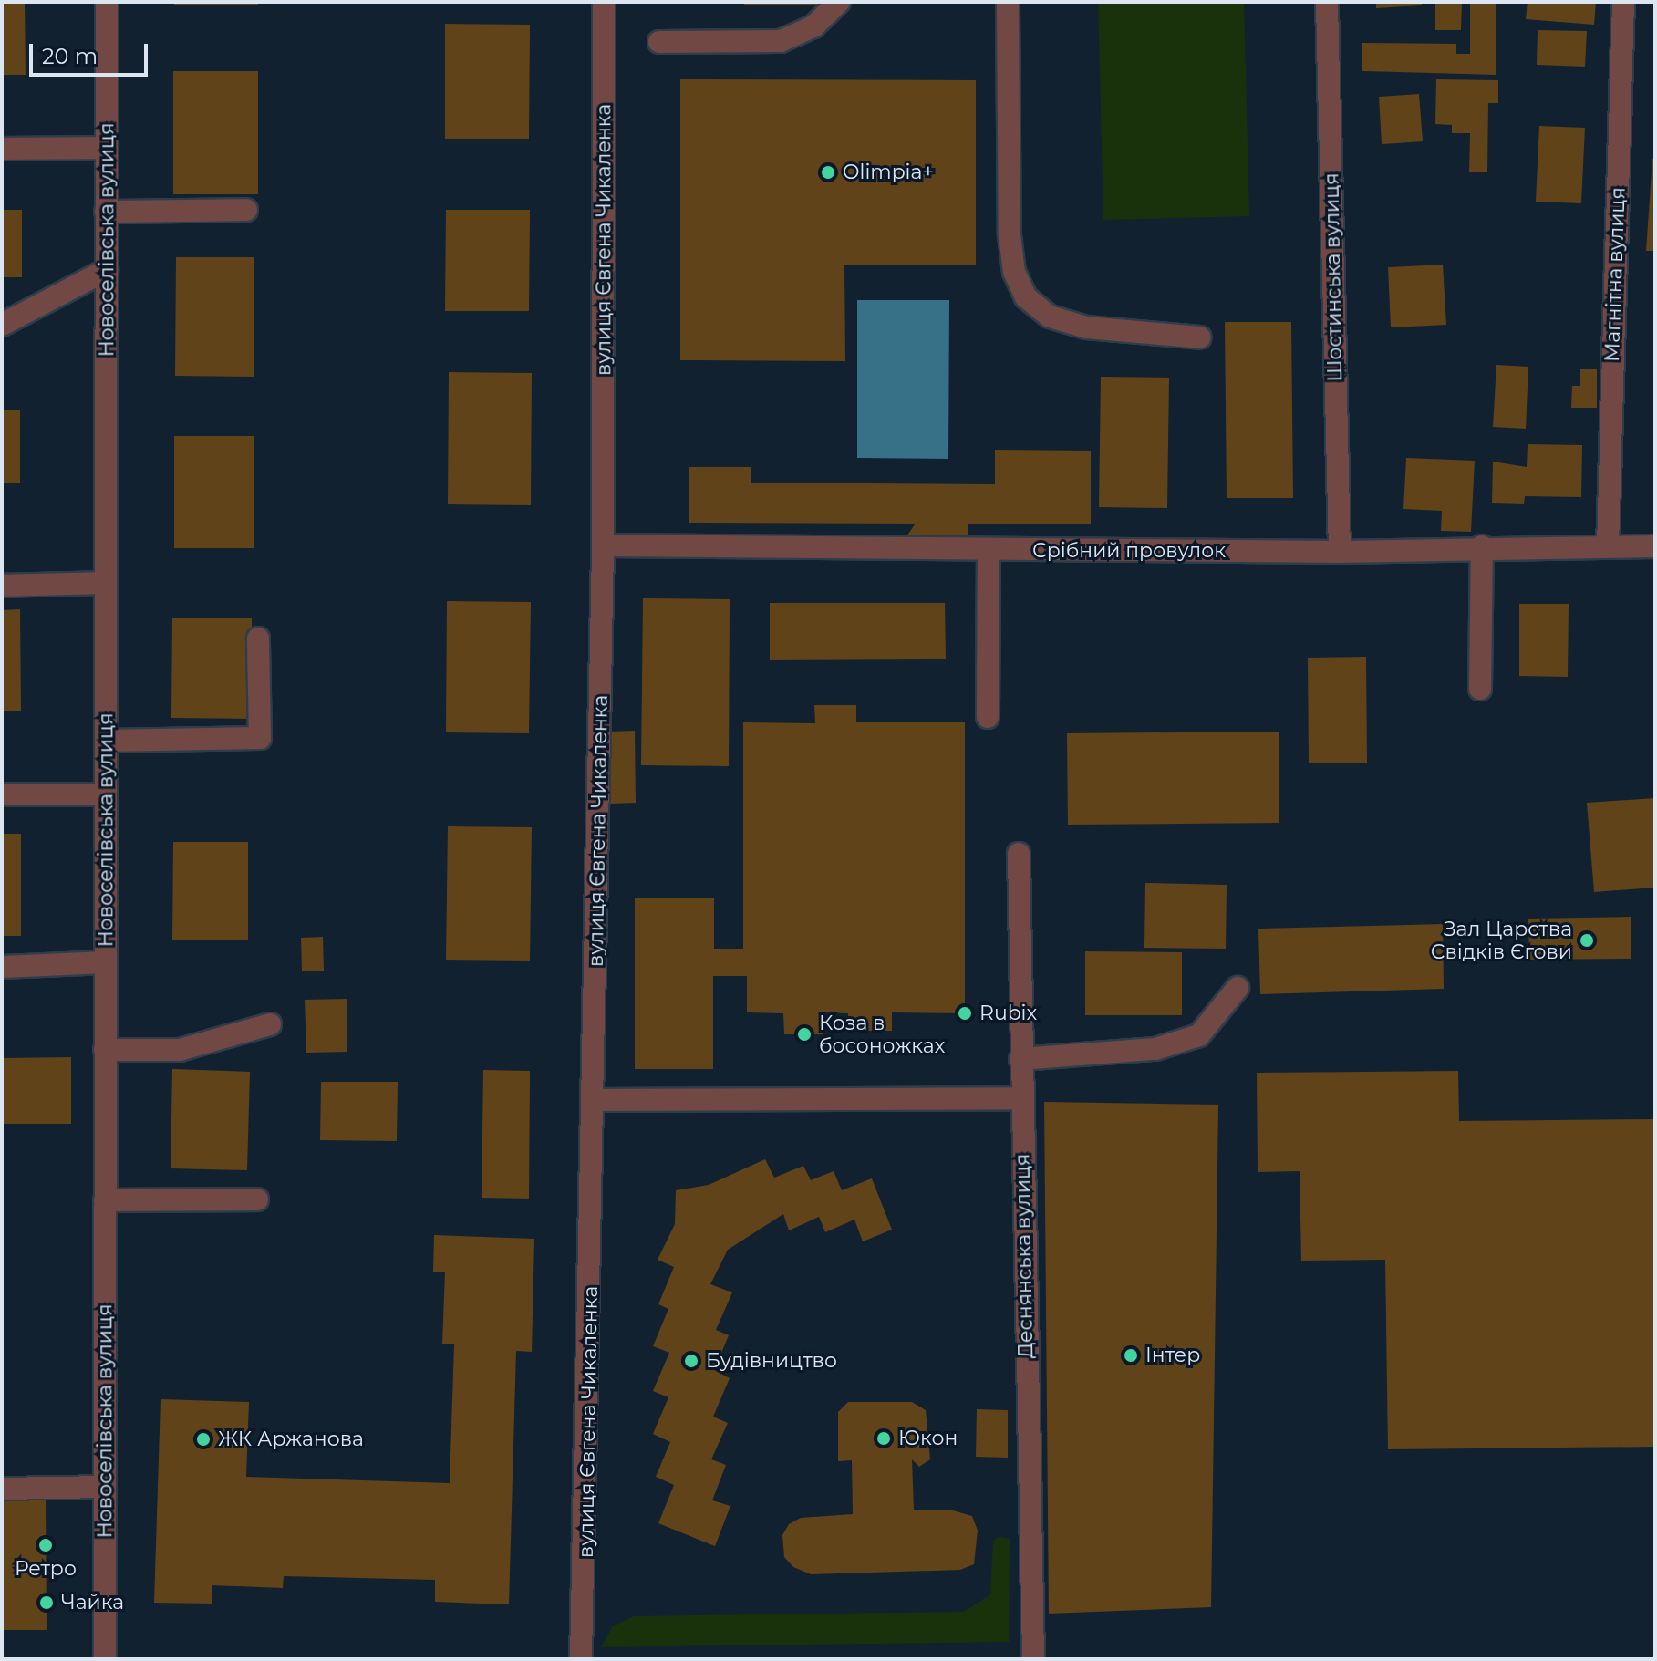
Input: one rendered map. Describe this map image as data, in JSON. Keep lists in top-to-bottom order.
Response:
{
  "streets": {
    "street": [
      "Новоселівська вулиця",
      "вулиця Євгена Чикаленка",
      "Магнітна вулиця",
      "Шостинська вулиця",
      "Срібний провулок",
      "Деснянська вулиця"
    ]
  },
  "crossings": [
    ["вулиця Євгена Чикаленка", "Срібний провулок"],
    ["Магнітна вулиця", "Срібний провулок"],
    ["Шостинська вулиця", "Срібний провулок"]
  ],
  "places": [
    "Olimpia+",
    "Зал Царства Свідків Єгови",
    "Rubix",
    "Коза в босоножках",
    "Інтер",
    "Будівництво",
    "Юкон",
    "ЖК Аржанова",
    "Ретро",
    "Чайка"
  ],
  "scale_bar": "20 m"
}
